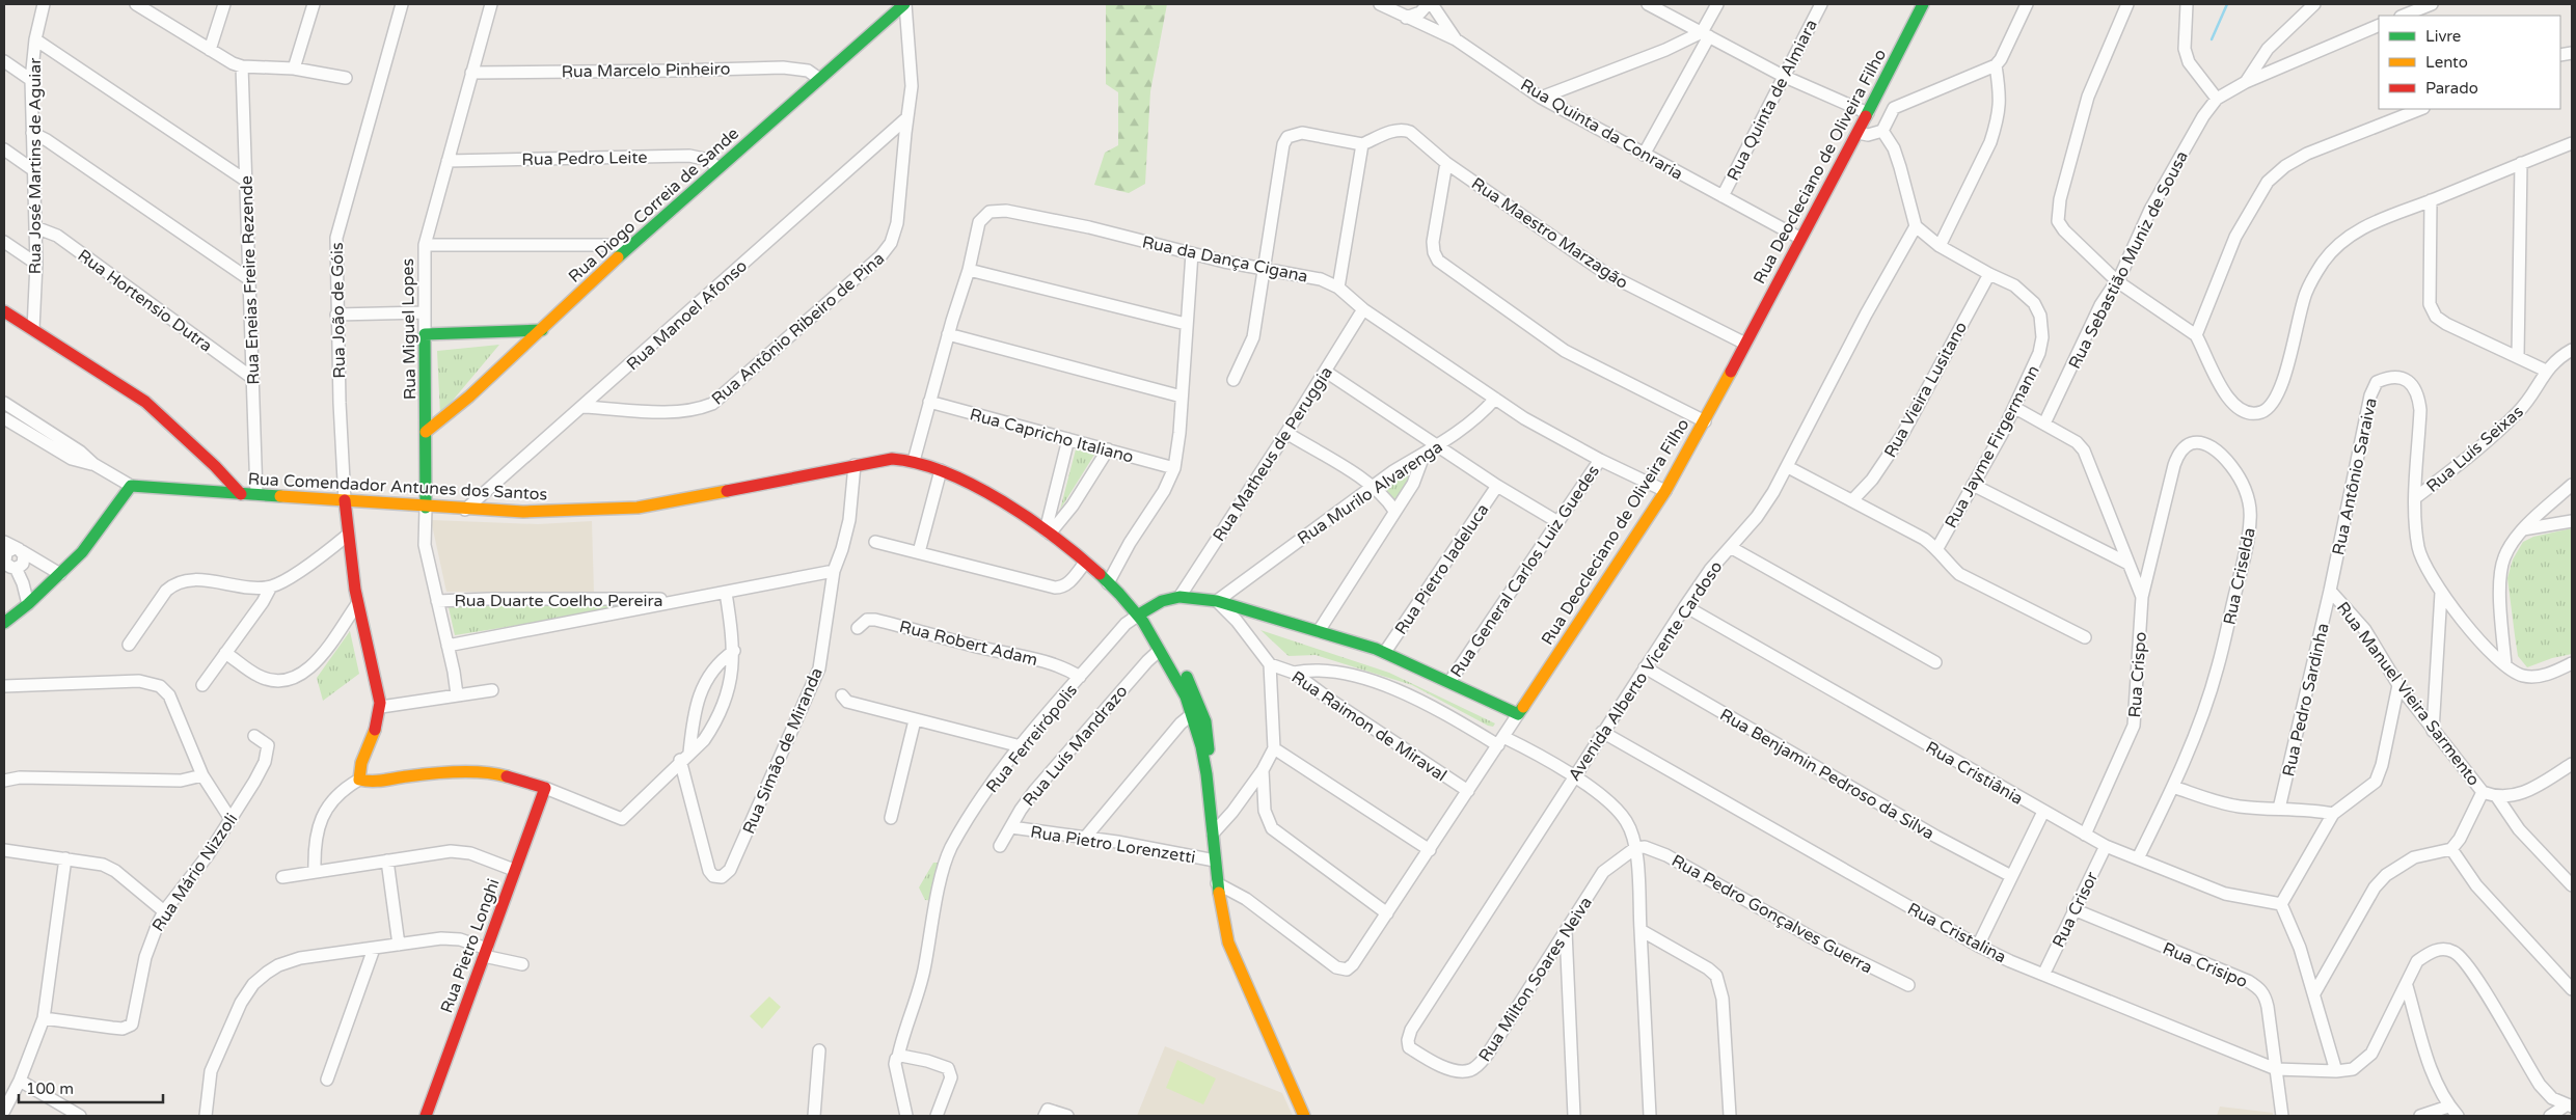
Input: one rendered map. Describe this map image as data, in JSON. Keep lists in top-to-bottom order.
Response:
{
  "streets": {
    "street": [
      "Rua Marcelo Pinheiro",
      "Rua Quinta de Almiara",
      "Rua Quinta da Conraria",
      "Rua Pedro Leite",
      "Rua José Martins de Aguiar",
      "Rua Deocleciano de Oliveira Filho",
      "Rua Diogo Correia de Sande",
      "Rua Maestro Marzagão",
      "Rua da Dança Cigana",
      "Rua Sebastião Muniz de Sousa",
      "Rua Eneias Freire Rezende",
      "Rua Hortensio Dutra",
      "Rua João de Góis",
      "Rua Manoel Afonso",
      "Rua Antônio Ribeiro de Pina",
      "Rua Miguel Lopes",
      "Rua Vieira Lusitano",
      "Rua Capricho Italiano",
      "Rua Jayme Firgermann",
      "Rua Luís Seixas",
      "Rua Matheus de Peruggia",
      "Rua Antônio Saraiva",
      "Rua Comendador Antunes dos Santos",
      "Rua Murilo Alvarenga",
      "Rua Pietro Iadeluca",
      "Rua General Carlos Luiz Guedes",
      "Rua Criselda",
      "Rua Duarte Coelho Pereira",
      "Rua Robert Adam",
      "Avenida Alberto Vicente Cardoso",
      "Rua Crispo",
      "Rua Manuel Vieira Sarmento",
      "Rua Pedro Sardinha",
      "Rua Raimon de Miraval",
      "Rua Ferreirópolis",
      "Rua Luís Mandrazo",
      "Rua Simão de Miranda",
      "Rua Cristiânia",
      "Rua Benjamin Pedroso da Silva",
      "Rua Pietro Lorenzetti",
      "Rua Mário Nizzoli",
      "Rua Crisor",
      "Rua Pedro Gonçalves Guerra",
      "Rua Cristalina",
      "Rua Pietro Longhi",
      "Rua Crisipo",
      "Rua Milton Soares Neiva"
    ]
  },
  "crossings": [
    ["Rua Marcelo Pinheiro", "Rua Diogo Correia de Sande"],
    ["Rua Marcelo Pinheiro", "Rua Miguel Lopes"],
    ["Rua Quinta de Almiara", "Rua Quinta da Conraria"],
    ["Rua Quinta da Conraria", "Rua Deocleciano de Oliveira Filho"],
    ["Rua Pedro Leite", "Rua Diogo Correia de Sande"],
    ["Rua Pedro Leite", "Rua Miguel Lopes"],
    ["Rua José Martins de Aguiar", "Rua Hortensio Dutra"],
    ["Rua Deocleciano de Oliveira Filho", "Rua Maestro Marzagão"],
    ["Rua Deocleciano de Oliveira Filho", "Rua da Dança Cigana"],
    ["Rua Deocleciano de Oliveira Filho", "Rua Comendador Antunes dos Santos"],
    ["Rua Deocleciano de Oliveira Filho", "Rua Raimon de Miraval"],
    ["Rua Diogo Correia de Sande", "Rua Antônio Ribeiro de Pina"],
    ["Rua Diogo Correia de Sande", "Rua Miguel Lopes"],
    ["Rua da Dança Cigana", "Rua Capricho Italiano"],
    ["Rua da Dança Cigana", "Rua Matheus de Peruggia"],
    ["Rua da Dança Cigana", "Rua Comendador Antunes dos Santos"],
    ["Rua da Dança Cigana", "Rua Murilo Alvarenga"],
    ["Rua da Dança Cigana", "Rua General Carlos Luiz Guedes"],
    ["Rua Eneias Freire Rezende", "Rua Hortensio Dutra"],
    ["Rua Eneias Freire Rezende", "Rua Comendador Antunes dos Santos"],
    ["Rua João de Góis", "Rua Comendador Antunes dos Santos"],
    ["Rua Manoel Afonso", "Rua Antônio Ribeiro de Pina"],
    ["Rua Manoel Afonso", "Rua Comendador Antunes dos Santos"],
    ["Rua Miguel Lopes", "Rua Comendador Antunes dos Santos"],
    ["Rua Vieira Lusitano", "Rua Jayme Firgermann"],
    ["Rua Jayme Firgermann", "Avenida Alberto Vicente Cardoso"],
    ["Rua Luís Seixas", "Rua Antônio Saraiva"],
    ["Rua Antônio Saraiva", "Rua Manuel Vieira Sarmento"],
    ["Rua Antônio Saraiva", "Rua Pedro Sardinha"],
    ["Rua Comendador Antunes dos Santos", "Rua Ferreirópolis"],
    ["Rua Comendador Antunes dos Santos", "Rua Luís Mandrazo"],
    ["Rua Comendador Antunes dos Santos", "Rua Simão de Miranda"],
    ["Rua Comendador Antunes dos Santos", "Rua Pietro Lorenzetti"],
    ["Rua Criselda", "Rua Crispo"],
    ["Rua Criselda", "Rua Cristiânia"],
    ["Rua Duarte Coelho Pereira", "Rua Simão de Miranda"],
    ["Rua Robert Adam", "Rua Ferreirópolis"],
    ["Avenida Alberto Vicente Cardoso", "Rua Cristiânia"],
    ["Avenida Alberto Vicente Cardoso", "Rua Benjamin Pedroso da Silva"],
    ["Avenida Alberto Vicente Cardoso", "Rua Cristalina"],
    ["Avenida Alberto Vicente Cardoso", "Rua Milton Soares Neiva"],
    ["Rua Crispo", "Rua Cristiânia"],
    ["Rua Manuel Vieira Sarmento", "Rua Pedro Sardinha"],
    ["Rua Luís Mandrazo", "Rua Pietro Lorenzetti"],
    ["Rua Cristiânia", "Rua Crisor"],
    ["Rua Crisor", "Rua Cristalina"],
    ["Rua Crisor", "Rua Crisipo"],
    ["Rua Pedro Gonçalves Guerra", "Rua Milton Soares Neiva"],
    ["Rua Cristalina", "Rua Crisipo"]
  ],
  "legend": ["Livre", "Lento", "Parado"],
  "scale_bar": "100 m"
}
